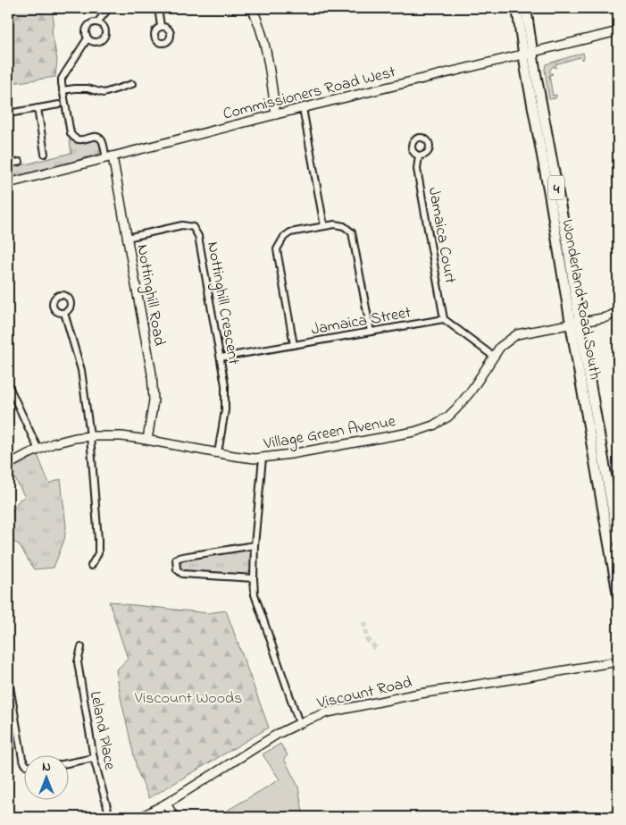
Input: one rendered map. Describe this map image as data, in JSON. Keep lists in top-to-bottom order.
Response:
{
  "streets": {
    "main road": ["4", "Wonderland Road South"],
    "street": [
      "Commissioners Road West",
      "Jamaica Court",
      "Nottinghill Road",
      "Nottinghill Crescent",
      "Jamaica Street",
      "Village Green Avenue",
      "Viscount Road",
      "Leland Place"
    ]
  },
  "crossings": [
    ["Commissioners Road West", "Nottinghill Road"],
    ["Commissioners Road West", "Wonderland Road South"],
    ["Jamaica Court", "Jamaica Street"],
    ["Nottinghill Road", "Nottinghill Crescent"],
    ["Nottinghill Road", "Village Green Avenue"],
    ["Wonderland Road South", "Village Green Avenue"],
    ["Nottinghill Crescent", "Jamaica Street"],
    ["Nottinghill Crescent", "Village Green Avenue"]
  ],
  "parks": ["Viscount Woods"],
  "north": "top"
}
